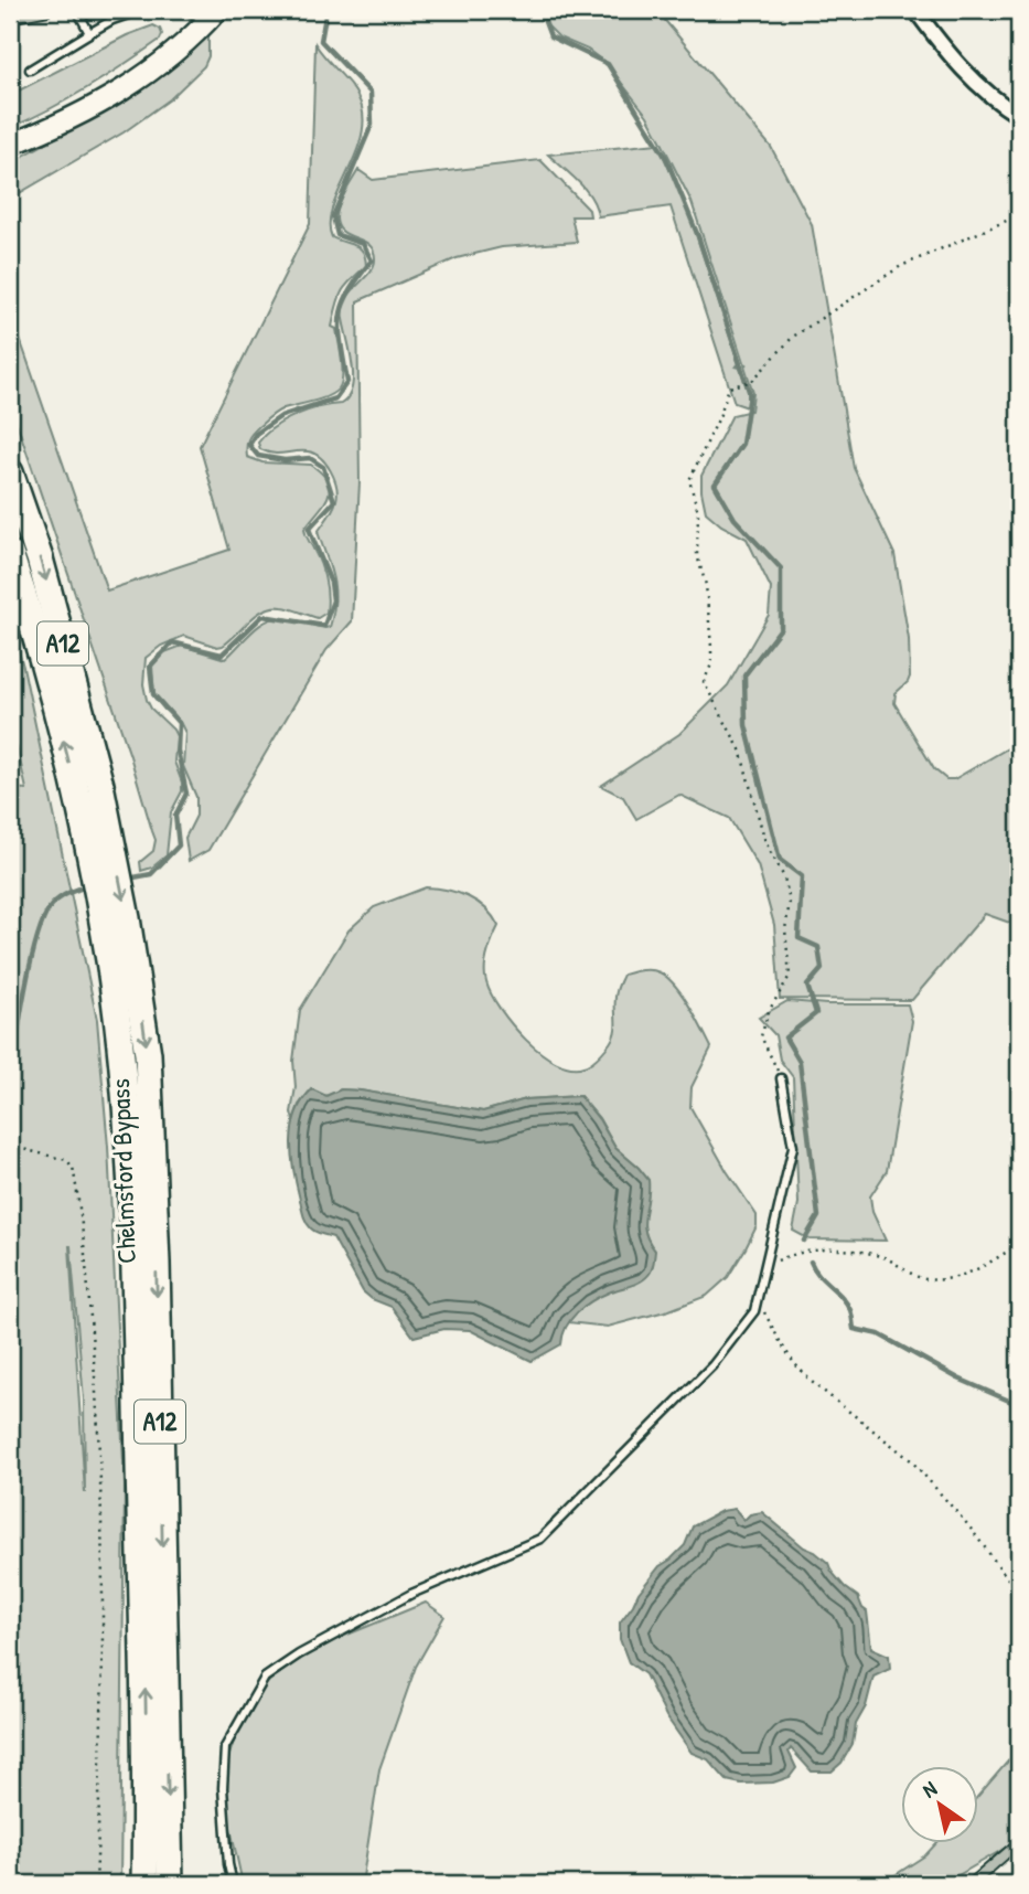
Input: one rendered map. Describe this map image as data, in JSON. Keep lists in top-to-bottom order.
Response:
{
  "streets": {
    "highway": ["A12", "Chelmsford Bypass"]
  },
  "north": "top left"
}
